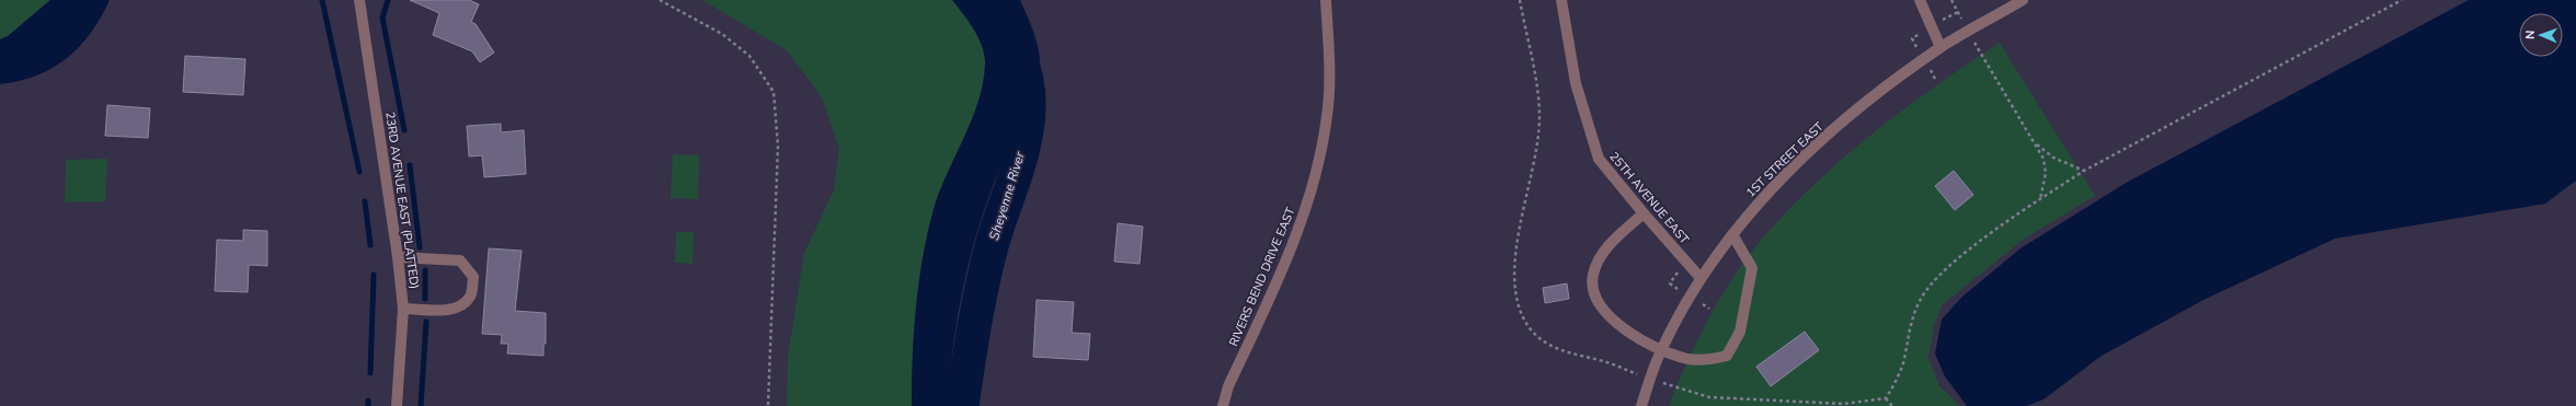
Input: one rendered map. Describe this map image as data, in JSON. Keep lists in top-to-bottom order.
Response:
{
  "streets": {
    "street": [
      "1ST STREET EAST",
      "25TH AVENUE EAST",
      "23RD AVENUE EAST (PLATTED)",
      "RIVERS BEND DRIVE EAST"
    ]
  },
  "crossings": [
    ["1ST STREET EAST", "25TH AVENUE EAST"]
  ],
  "water": ["Sheyenne River"],
  "north": "left"
}
